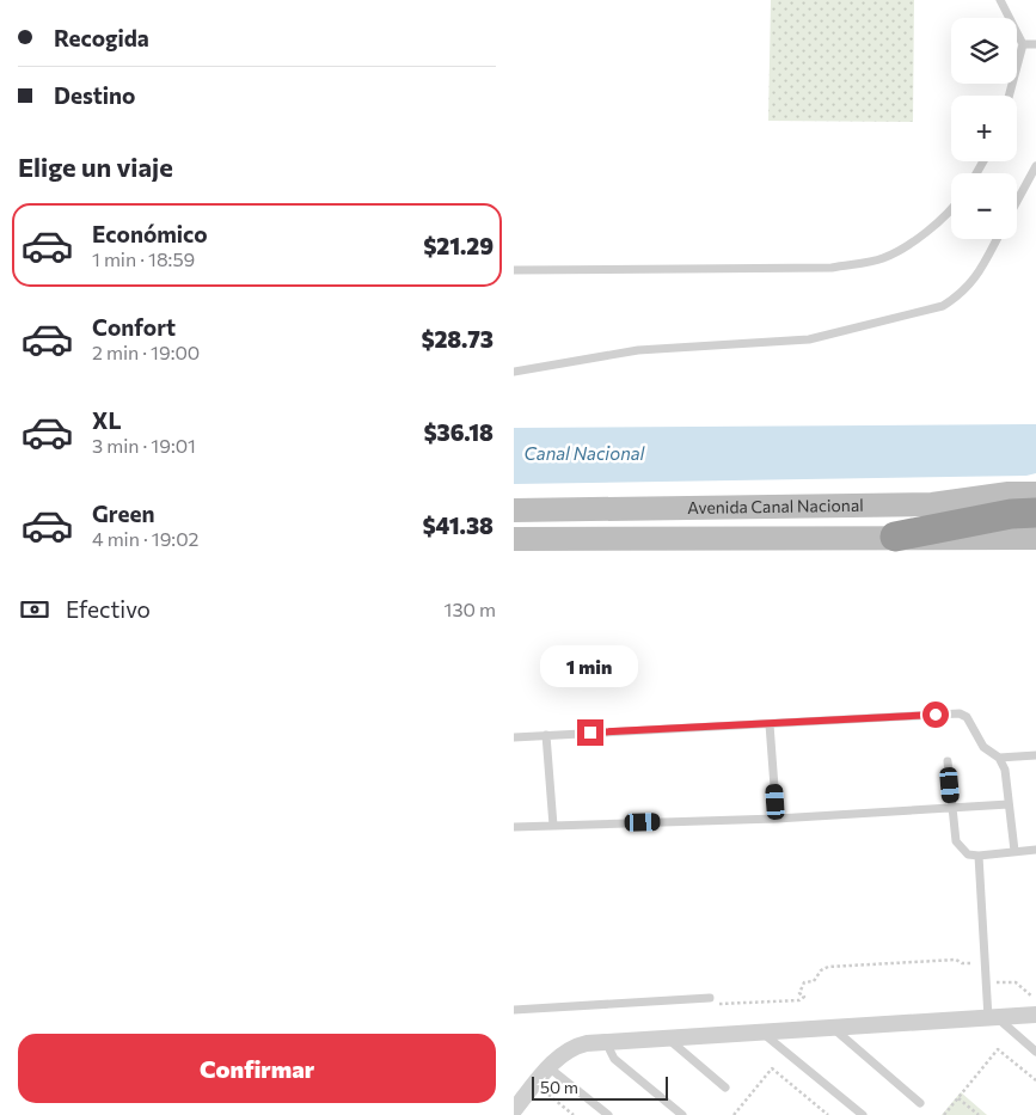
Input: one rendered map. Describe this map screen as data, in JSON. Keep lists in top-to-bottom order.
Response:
{
  "streets": {
    "main road": ["Avenida Canal Nacional"]
  },
  "water": ["Canal Nacional"],
  "scale_bar": "50 m",
  "page": {
    "banner": ["Recogida", "Destino"],
    "map_buttons": ["+", "−"],
    "heading": "Elige un viaje",
    "list": [
      {
        "name": "Económico",
        "note": "1 min · 18:59",
        "value": "$21.29"
      },
      {
        "name": "Confort",
        "note": "2 min · 19:00",
        "value": "$28.73"
      },
      {
        "name": "XL",
        "note": "3 min · 19:01",
        "value": "$36.18"
      },
      {
        "name": "Green",
        "note": "4 min · 19:02",
        "value": "$41.38"
      }
    ],
    "pay": ["Efectivo", "130 m"],
    "bubble": "1 min",
    "buttons": "Confirmar",
    "scale": "50 m"
  }
}
